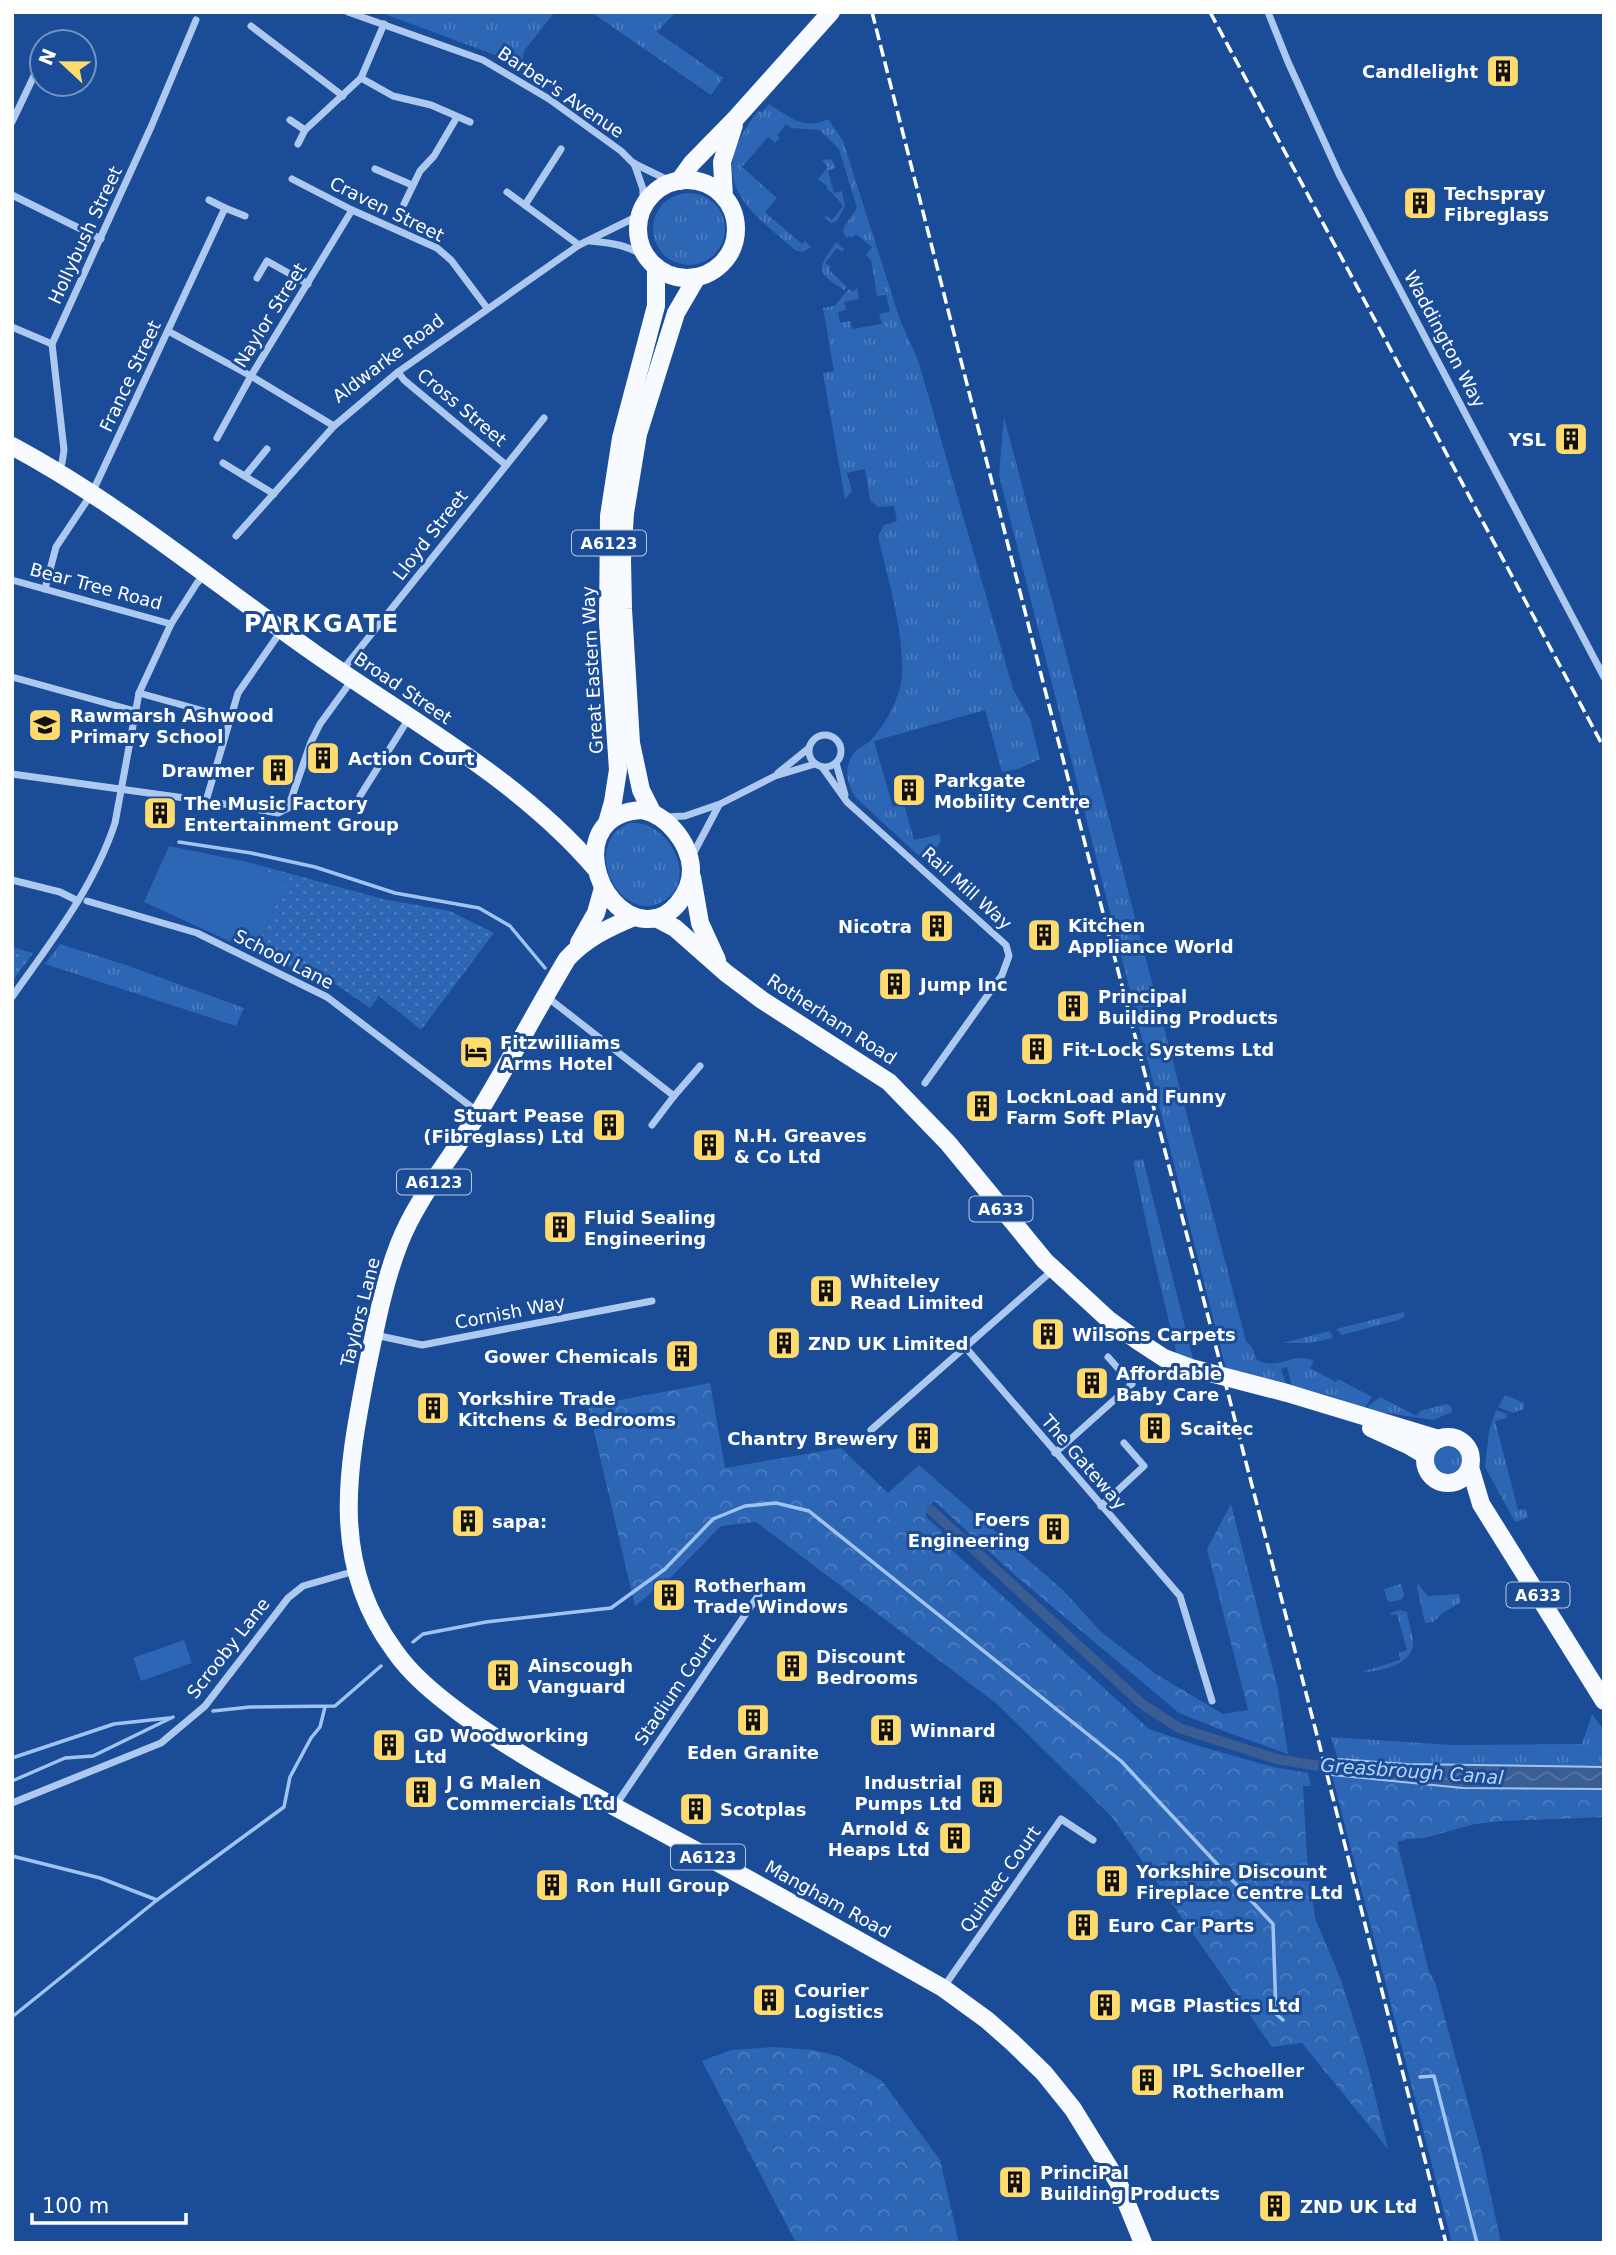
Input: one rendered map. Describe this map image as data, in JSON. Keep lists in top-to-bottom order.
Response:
{
  "streets": {
    "main road": [
      "A6123",
      "Great Eastern Way",
      "Broad Street",
      "Rotherham Road",
      "A633",
      "Taylors Lane",
      "Mangham Road"
    ],
    "street": [
      "Barber's Avenue",
      "Craven Street",
      "Hollybush Street",
      "Naylor Street",
      "Waddington Way",
      "Aldwarke Road",
      "France Street",
      "Cross Street",
      "Lloyd Street",
      "Bear Tree Road",
      "Rail Mill Way",
      "School Lane",
      "Cornish Way",
      "The Gateway",
      "Scrooby Lane",
      "Stadium Court",
      "Quintec Court"
    ]
  },
  "crossings": [
    ["Barber's Avenue", "Aldwarke Road"],
    ["Barber's Avenue", "Great Eastern Way"],
    ["Craven Street", "Naylor Street"],
    ["Craven Street", "Aldwarke Road"],
    ["Aldwarke Road", "Cross Street"],
    ["Aldwarke Road", "Great Eastern Way"],
    ["France Street", "Bear Tree Road"],
    ["France Street", "Broad Street"],
    ["Cross Street", "Lloyd Street"],
    ["Lloyd Street", "Broad Street"],
    ["Great Eastern Way", "Broad Street"],
    ["Great Eastern Way", "Rotherham Road"],
    ["Great Eastern Way", "A633"],
    ["Great Eastern Way", "Taylors Lane"],
    ["Broad Street", "Rotherham Road"],
    ["Broad Street", "A633"],
    ["Broad Street", "Taylors Lane"],
    ["School Lane", "Taylors Lane"],
    ["Rotherham Road", "A633"],
    ["Rotherham Road", "Taylors Lane"],
    ["A633", "Taylors Lane"],
    ["Taylors Lane", "Cornish Way"],
    ["Taylors Lane", "Mangham Road"],
    ["Scrooby Lane", "Mangham Road"],
    ["Stadium Court", "Mangham Road"],
    ["Quintec Court", "Mangham Road"]
  ],
  "districts": ["PARKGATE"],
  "water": ["Greasbrough Canal"],
  "places": {
    "building": [
      "Candlelight",
      "Techspray Fibreglass",
      "YSL",
      "Action Court",
      "Drawmer",
      "Parkgate Mobility Centre",
      "The Music Factory Entertainment Group",
      "Nicotra",
      "Kitchen Appliance World",
      "Jump Inc",
      "Principal Building Products",
      "Fit-Lock Systems Ltd",
      "LocknLoad and Funny Farm Soft Play",
      "Stuart Pease (Fibreglass) Ltd",
      "N.H. Greaves & Co Ltd",
      "Fluid Sealing Engineering",
      "Whiteley Read Limited",
      "Wilsons Carpets",
      "ZND UK Limited",
      "Gower Chemicals",
      "Affordable Baby Care",
      "Yorkshire Trade Kitchens & Bedrooms",
      "Scaitec",
      "Chantry Brewery",
      "sapa:",
      "Foers Engineering",
      "Rotherham Trade Windows",
      "Discount Bedrooms",
      "Ainscough Vanguard",
      "Eden Granite",
      "Winnard",
      "GD Woodworking Ltd",
      "J G Malen Commercials Ltd",
      "Industrial Pumps Ltd",
      "Scotplas",
      "Arnold & Heaps Ltd",
      "Yorkshire Discount Fireplace Centre Ltd",
      "Ron Hull Group",
      "Euro Car Parts",
      "Courier Logistics",
      "MGB Plastics Ltd",
      "IPL Schoeller Rotherham",
      "PrinciPal Building Products",
      "ZND UK Ltd"
    ],
    "school or university": ["Rawmarsh Ashwood Primary School"],
    "hotel": ["Fitzwilliams Arms Hotel"]
  },
  "scale_bar": "100 m",
  "north": "left"
}
